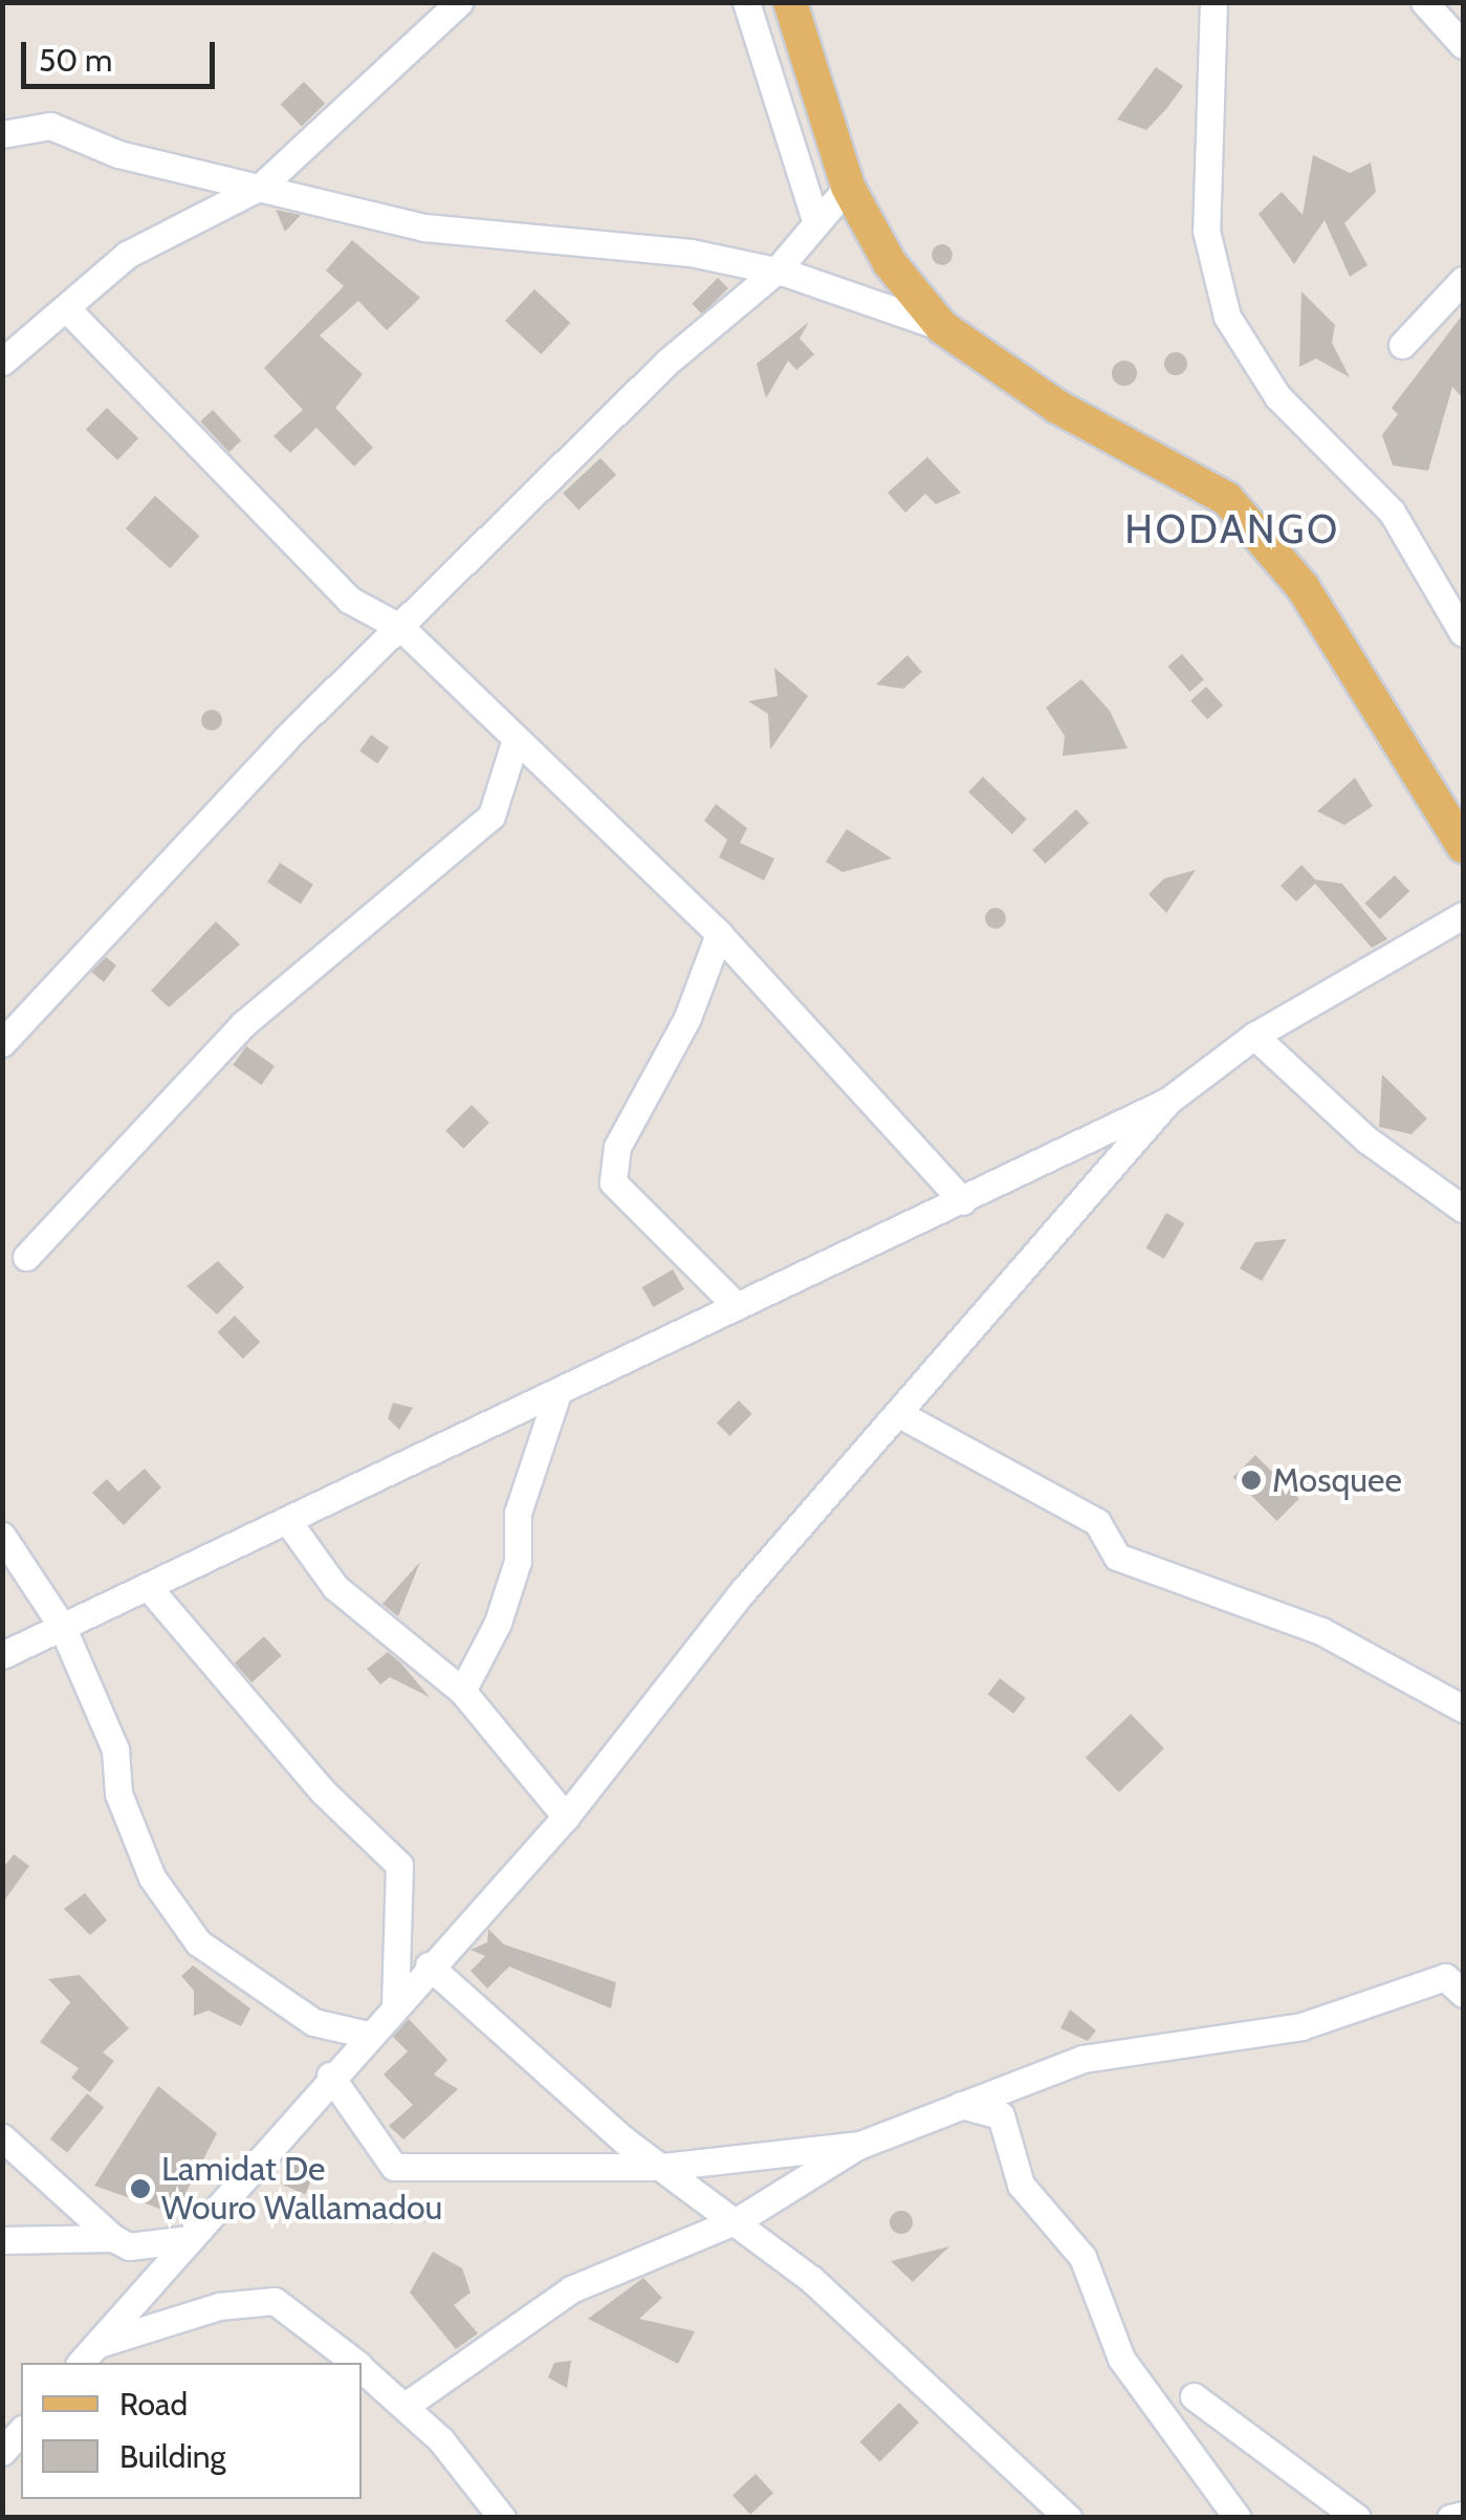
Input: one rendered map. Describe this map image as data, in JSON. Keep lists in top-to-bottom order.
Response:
{
  "districts": ["HODANGO"],
  "places": ["Mosquee", "Lamidat De Wouro Wallamadou"],
  "legend": ["Road", "Building"],
  "scale_bar": "50 m"
}
